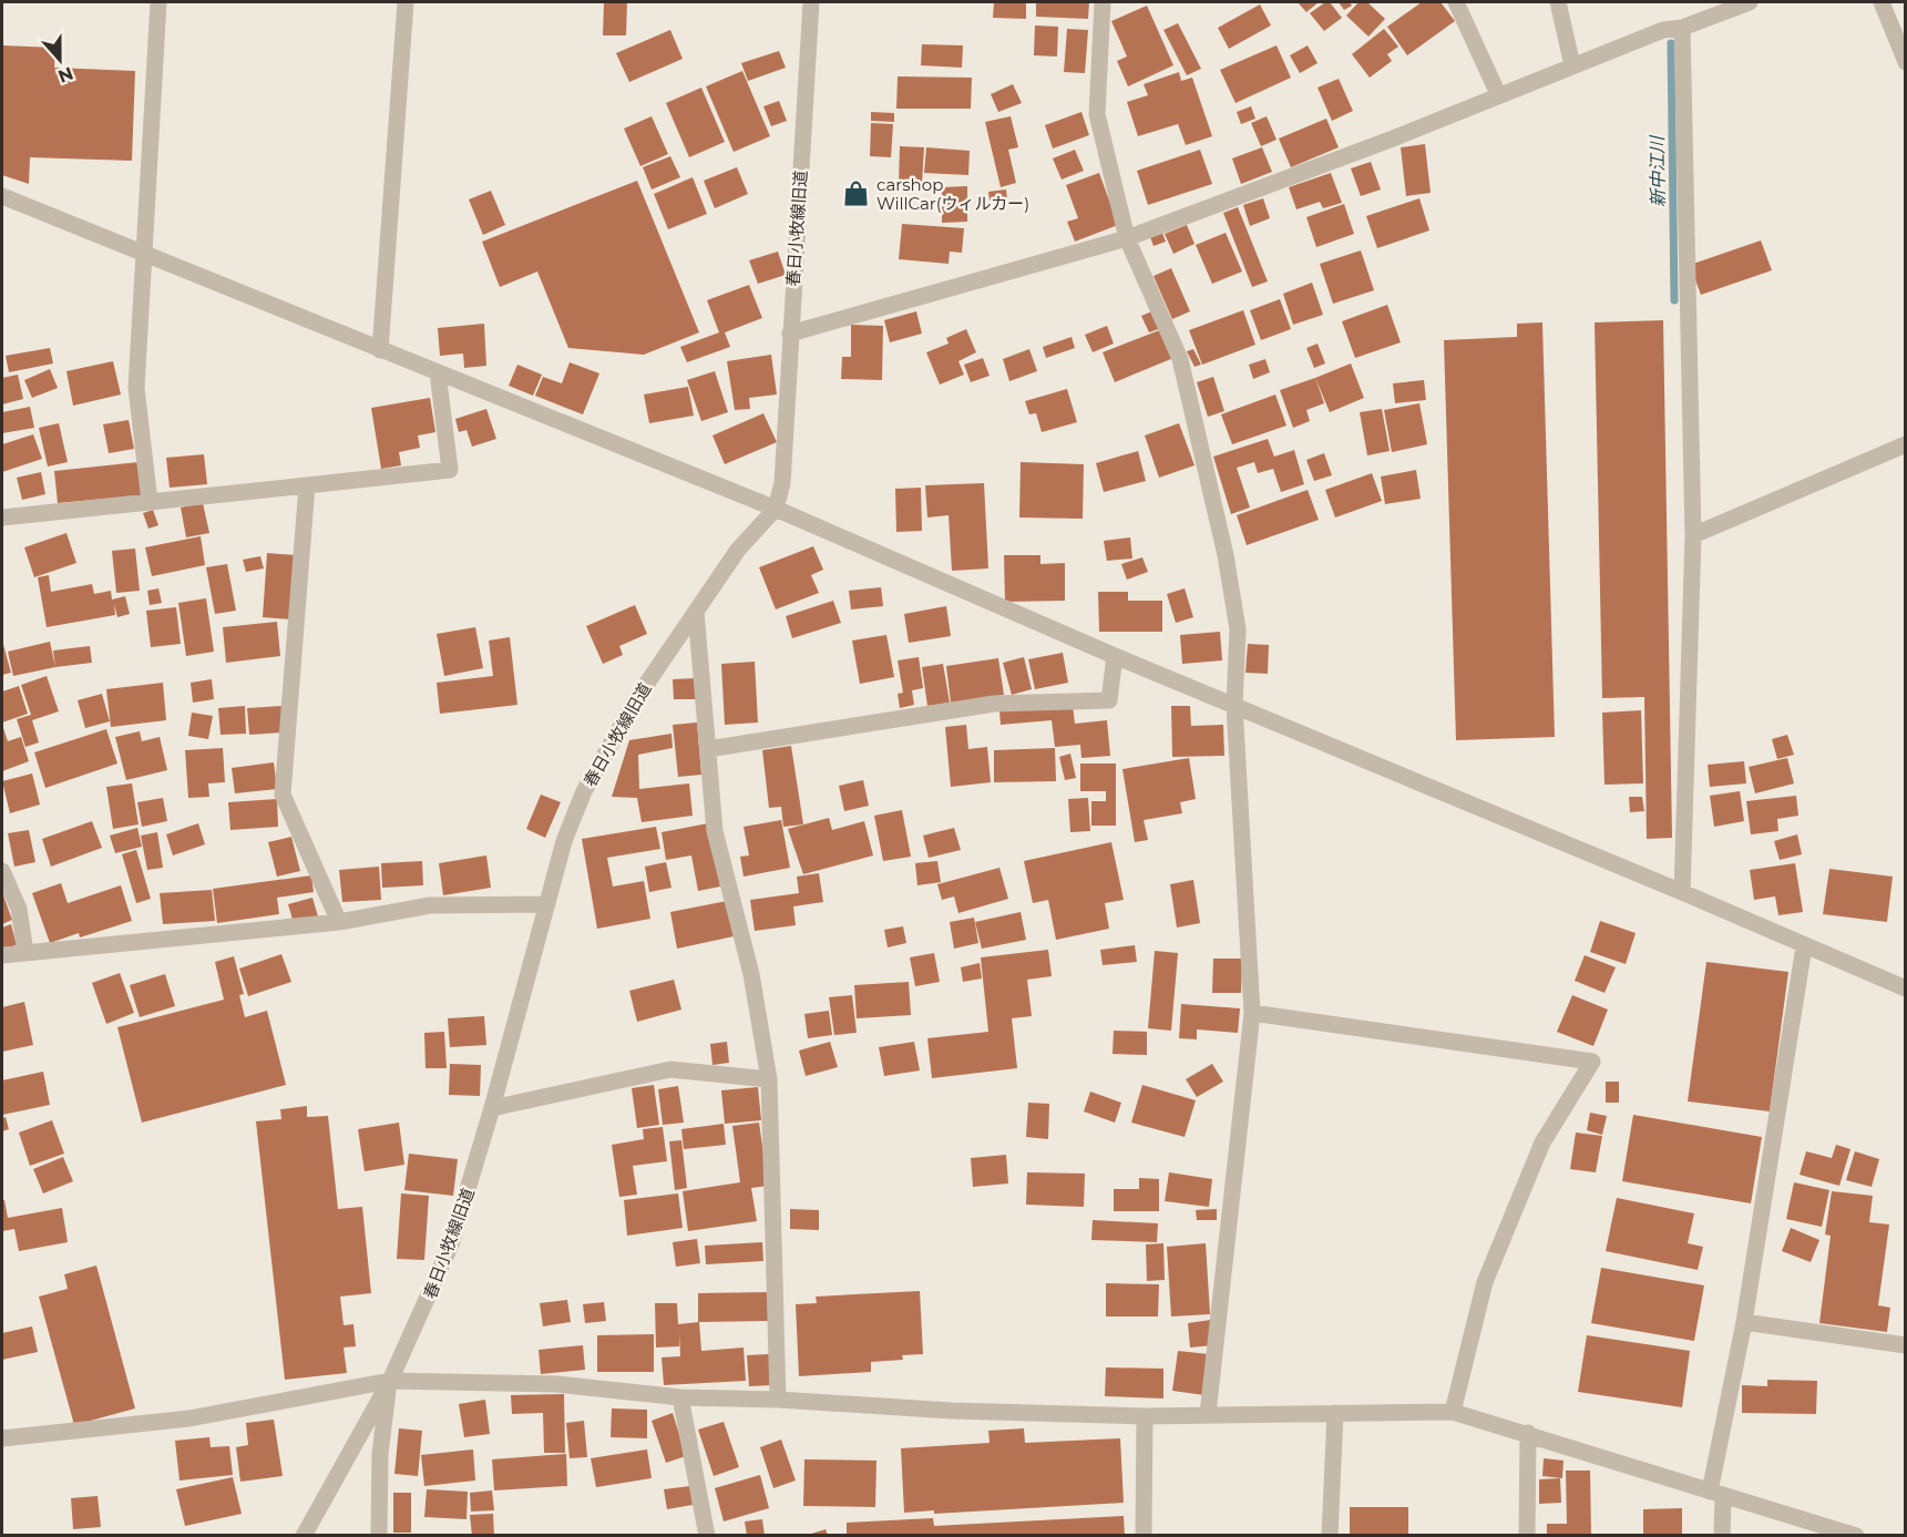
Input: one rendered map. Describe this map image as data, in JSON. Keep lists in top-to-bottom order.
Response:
{
  "streets": {
    "street": ["春日小牧線旧道"]
  },
  "water": ["新中江川"],
  "places": {
    "shop": ["carshop WillCar(ウィルカー)"]
  },
  "north": "bottom"
}
